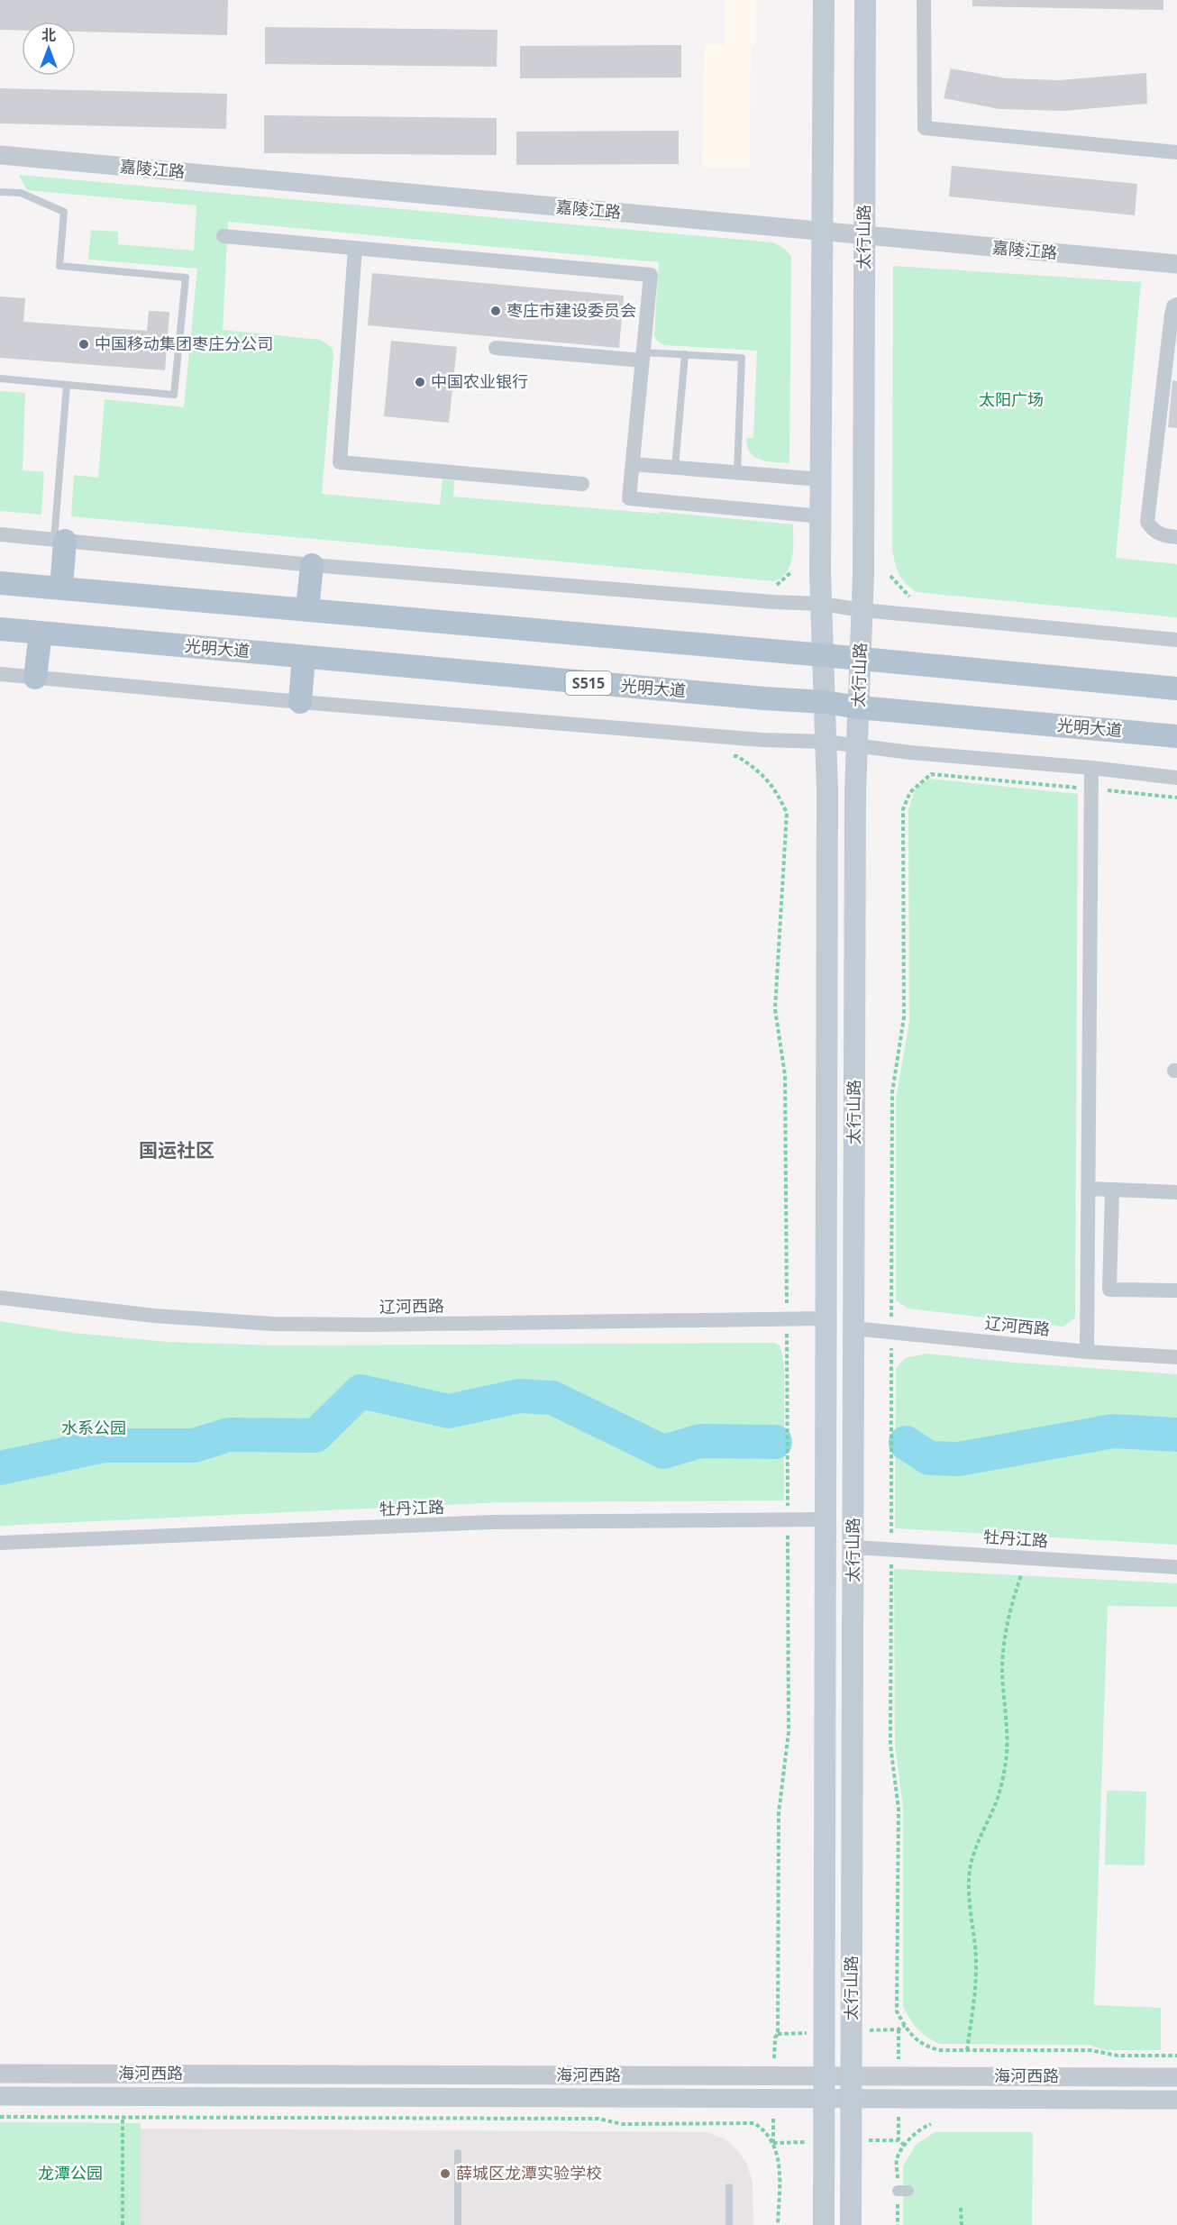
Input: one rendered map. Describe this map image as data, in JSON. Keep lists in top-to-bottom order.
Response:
{
  "streets": {
    "main road": ["太行山路", "光明大道", "S515"],
    "street": [
      "嘉陵江路",
      "辽河西路",
      "牡丹江路",
      "海河西路"
    ]
  },
  "crossings": [
    ["嘉陵江路", "太行山路"],
    ["太行山路", "光明大道"],
    ["太行山路", "辽河西路"],
    ["太行山路", "牡丹江路"],
    ["太行山路", "海河西路"]
  ],
  "districts": ["国运社区"],
  "parks": ["太阳广场", "水系公园", "龙潭公园"],
  "places": [
    "枣庄市建设委员会",
    "中国移动集团枣庄分公司",
    "中国农业银行",
    "薛城区龙潭实验学校"
  ],
  "north": "top"
}
